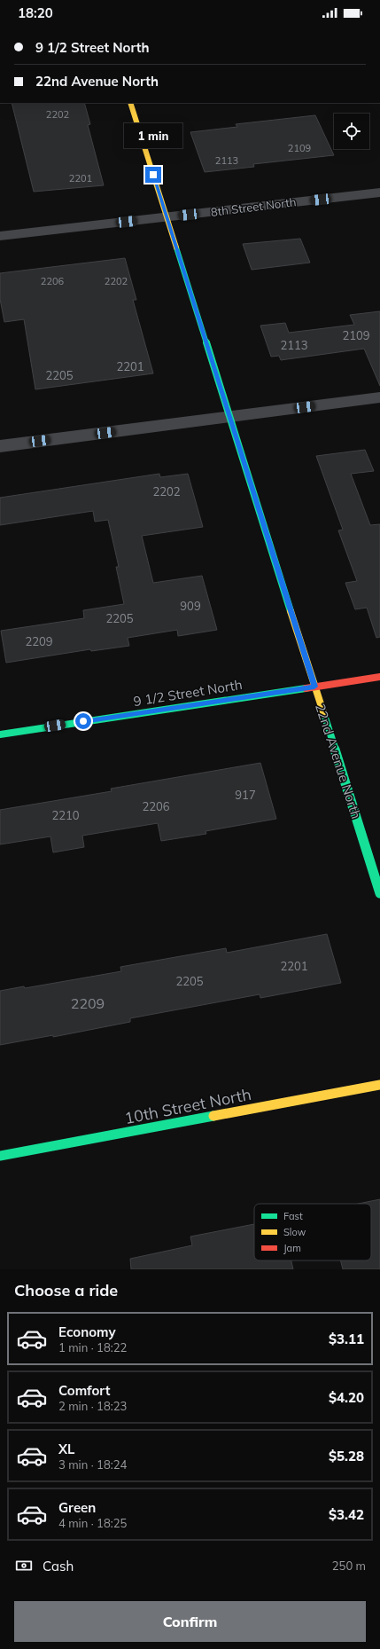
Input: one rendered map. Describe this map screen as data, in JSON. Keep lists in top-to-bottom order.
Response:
{
  "streets": {
    "street": [
      "8th Street North",
      "9 1/2 Street North",
      "22nd Avenue North",
      "10th Street North"
    ]
  },
  "crossings": [
    ["8th Street North", "22nd Avenue North"],
    ["9 1/2 Street North", "22nd Avenue North"]
  ],
  "house_numbers": [
    "2202",
    "2109",
    "2113",
    "2201",
    "2206",
    "2202",
    "2109",
    "2113",
    "2201",
    "2205",
    "2202",
    "909",
    "2205",
    "2209",
    "917",
    "2206",
    "2210",
    "2201",
    "2205",
    "2209"
  ],
  "legend": ["Fast", "Slow", "Jam"],
  "page": {
    "status": "18:20",
    "banner": ["9 1/2 Street North", "22nd Avenue North"],
    "bubble": "1 min",
    "heading": "Choose a ride",
    "list": [
      {
        "name": "Economy",
        "note": "1 min · 18:22",
        "value": "$3.11"
      },
      {
        "name": "Comfort",
        "note": "2 min · 18:23",
        "value": "$4.20"
      },
      {
        "name": "XL",
        "note": "3 min · 18:24",
        "value": "$5.28"
      },
      {
        "name": "Green",
        "note": "4 min · 18:25",
        "value": "$3.42"
      }
    ],
    "pay": ["Cash", "250 m"],
    "buttons": "Confirm"
  }
}
